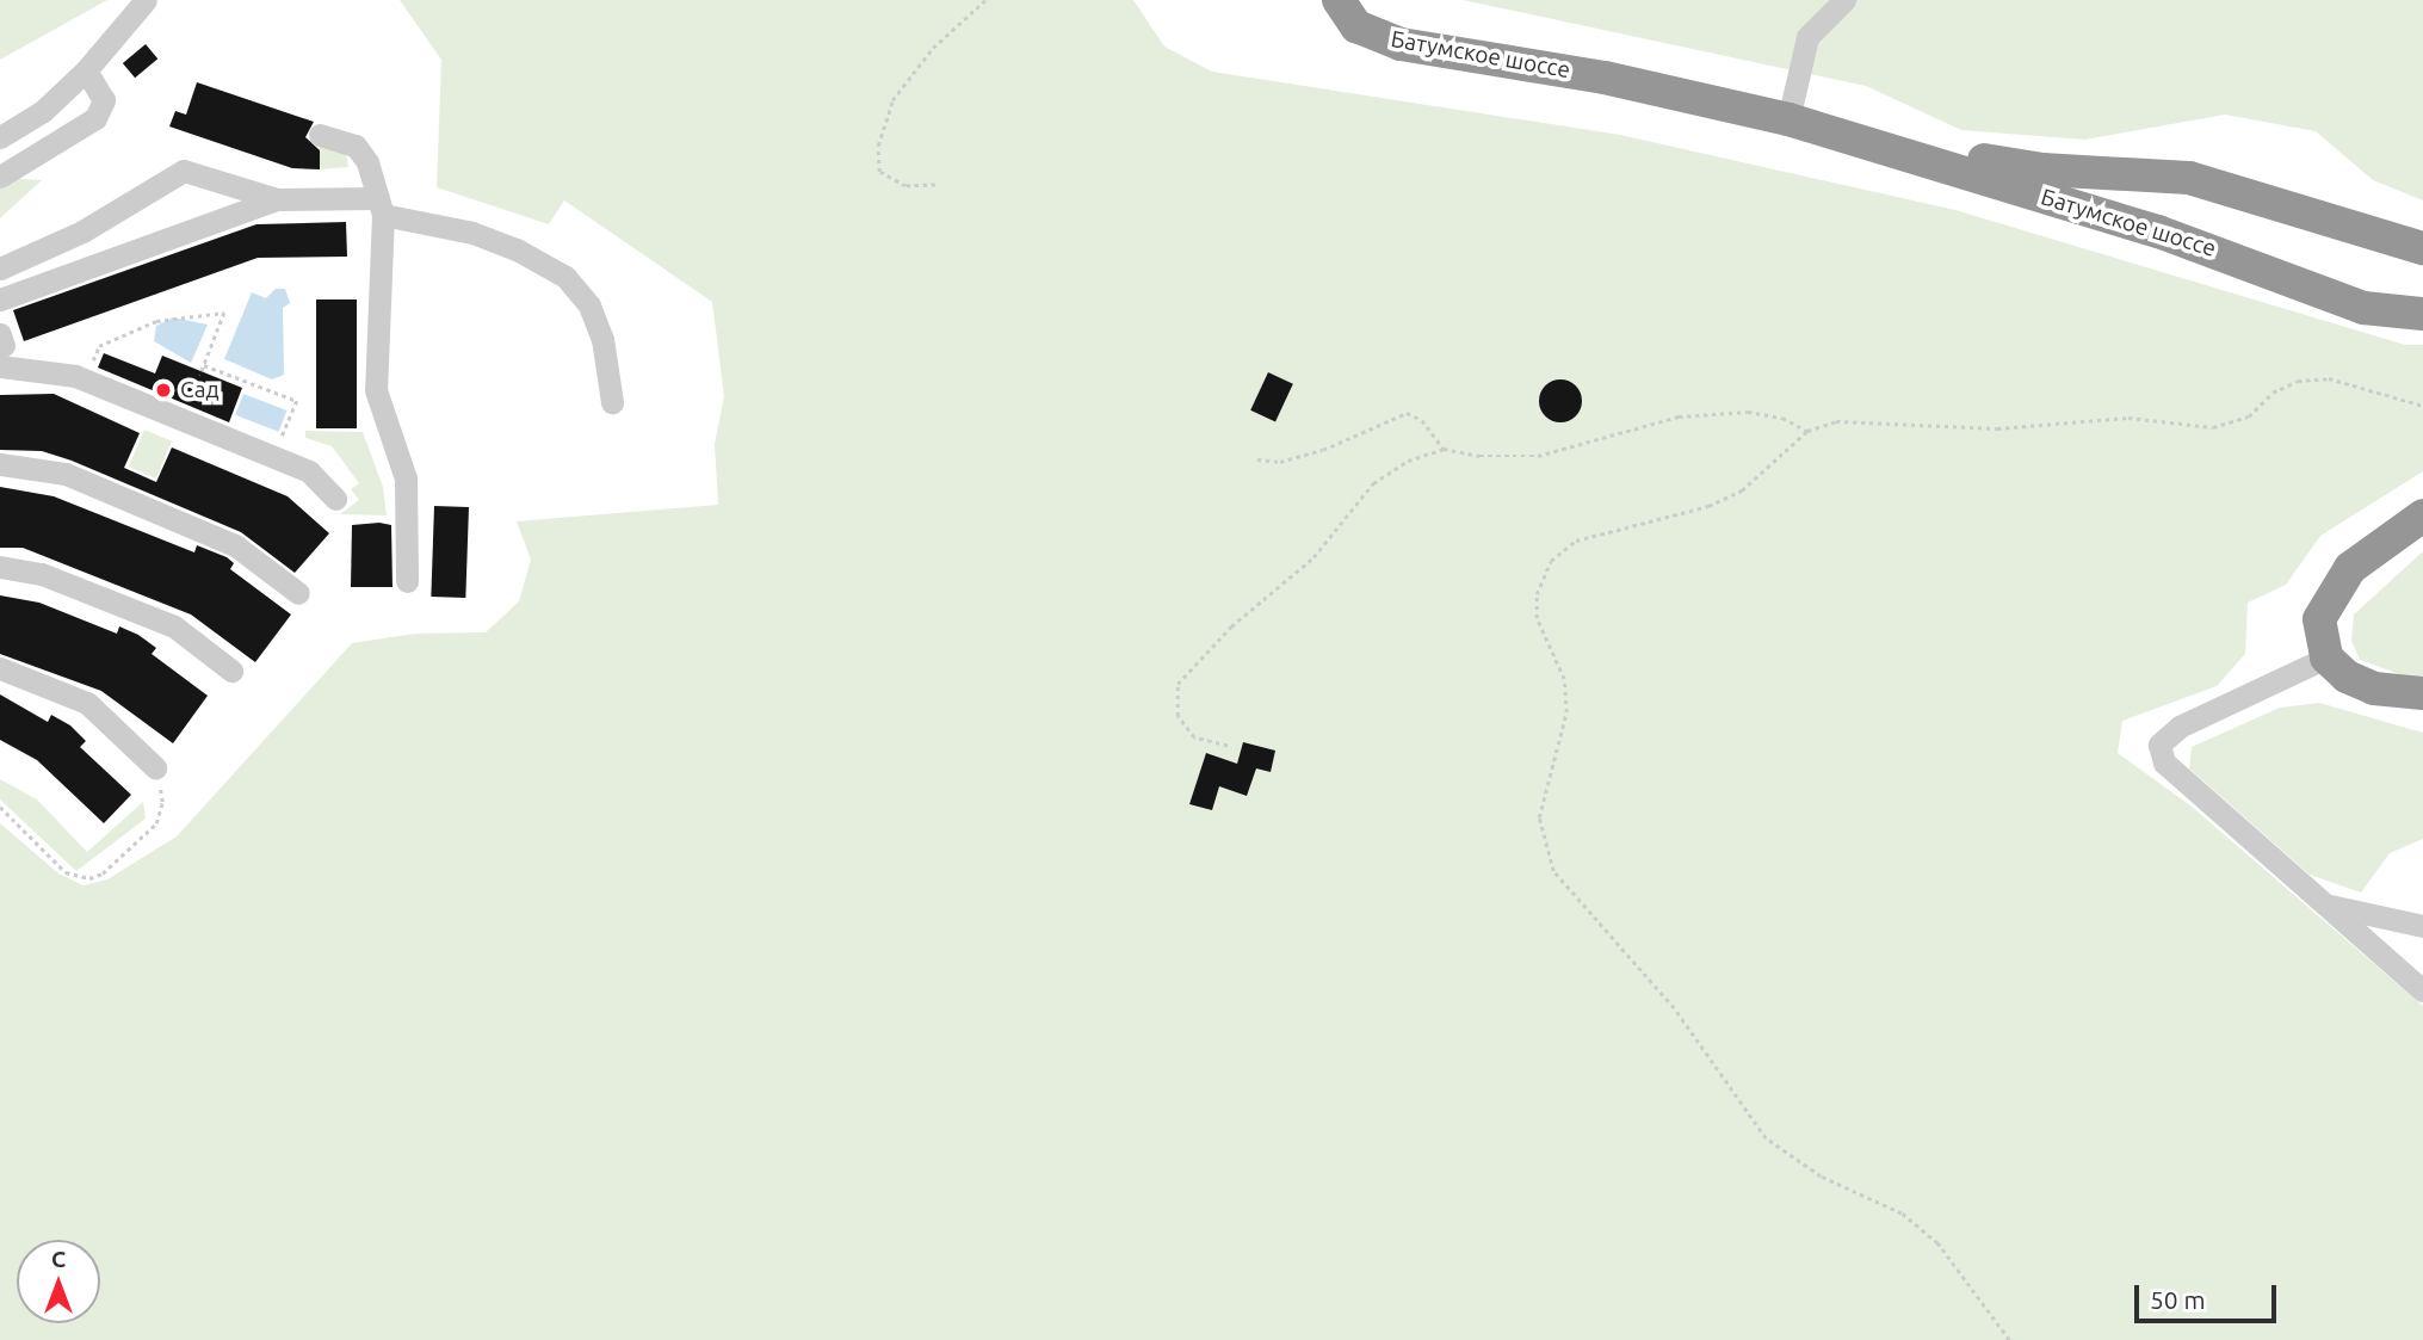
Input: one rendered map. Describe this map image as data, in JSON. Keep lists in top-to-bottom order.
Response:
{
  "streets": {
    "highway": ["Батумское шоссе"]
  },
  "places": ["Сад"],
  "scale_bar": "50 m",
  "north": "top"
}
